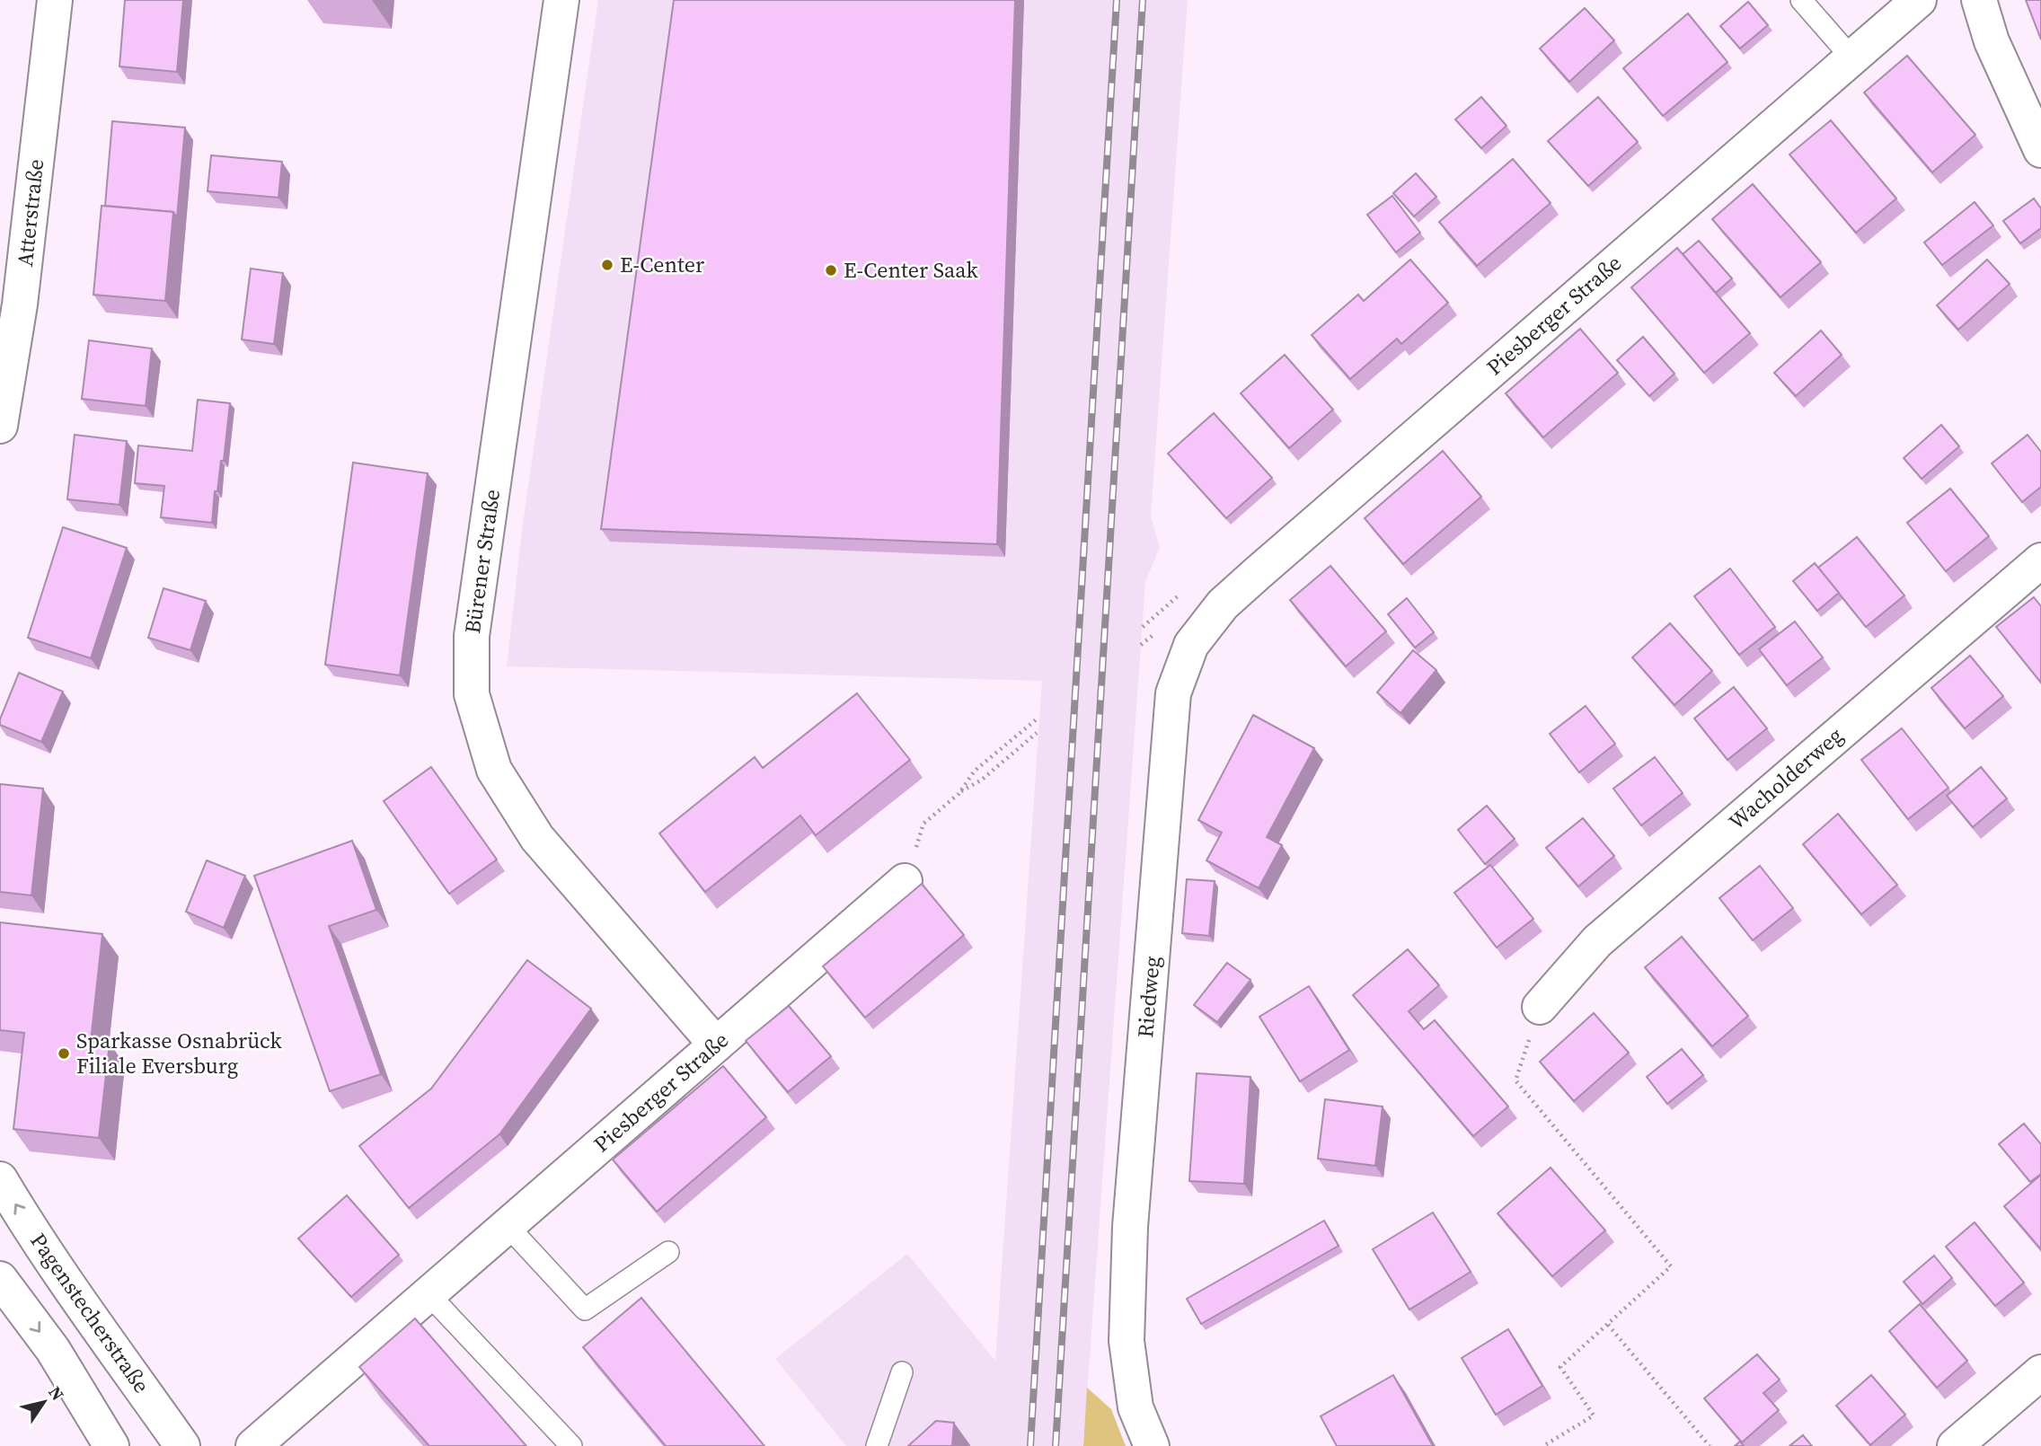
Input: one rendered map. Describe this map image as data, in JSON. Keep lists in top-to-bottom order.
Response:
{
  "streets": {
    "street": [
      "Atterstraße",
      "Piesberger Straße",
      "Bürener Straße",
      "Wacholderweg",
      "Riedweg",
      "Pagenstecherstraße"
    ]
  },
  "crossings": [
    ["Piesberger Straße", "Bürener Straße"],
    ["Piesberger Straße", "Riedweg"]
  ],
  "places": ["E-Center", "E-Center Saak", "Sparkasse Osnabrück Filiale Eversburg"],
  "north": "top right"
}
